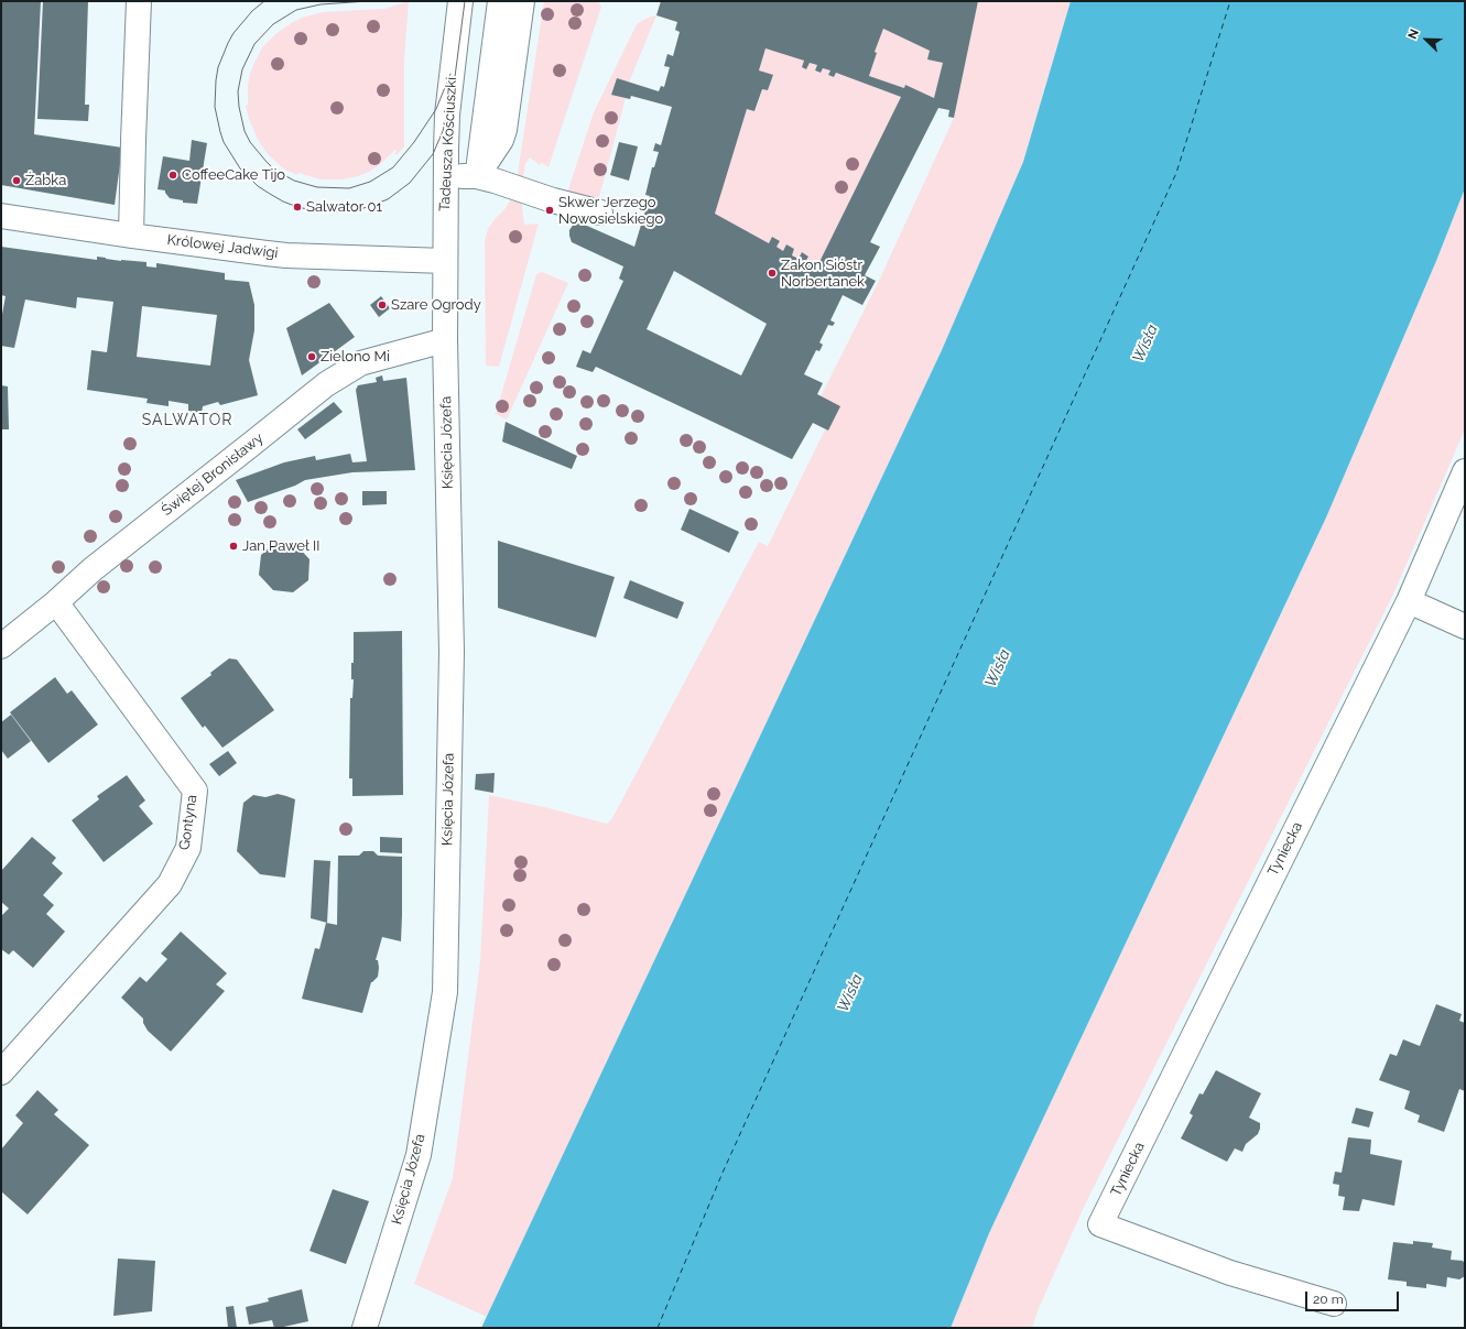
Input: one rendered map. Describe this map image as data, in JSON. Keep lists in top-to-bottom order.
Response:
{
  "streets": {
    "street": [
      "Tadeusza Kościuszki",
      "Królowej Jadwigi",
      "Księcia Józefa",
      "Świętej Bronisławy",
      "Gontyna",
      "Tyniecka"
    ]
  },
  "crossings": [
    ["Tadeusza Kościuszki", "Królowej Jadwigi"],
    ["Tadeusza Kościuszki", "Księcia Józefa"],
    ["Królowej Jadwigi", "Księcia Józefa"],
    ["Księcia Józefa", "Świętej Bronisławy"],
    ["Świętej Bronisławy", "Gontyna"]
  ],
  "districts": ["SALWATOR"],
  "water": ["Wisła"],
  "places": [
    "CoffeeCake Tijo",
    "Żabka",
    "Salwator 01",
    "Skwer Jerzego Nowosielskiego",
    "Zakon Sióstr Norbertanek",
    "Szare Ogrody",
    "Zielono Mi",
    "Jan Paweł II"
  ],
  "scale_bar": "20 m",
  "north": "top left"
}
